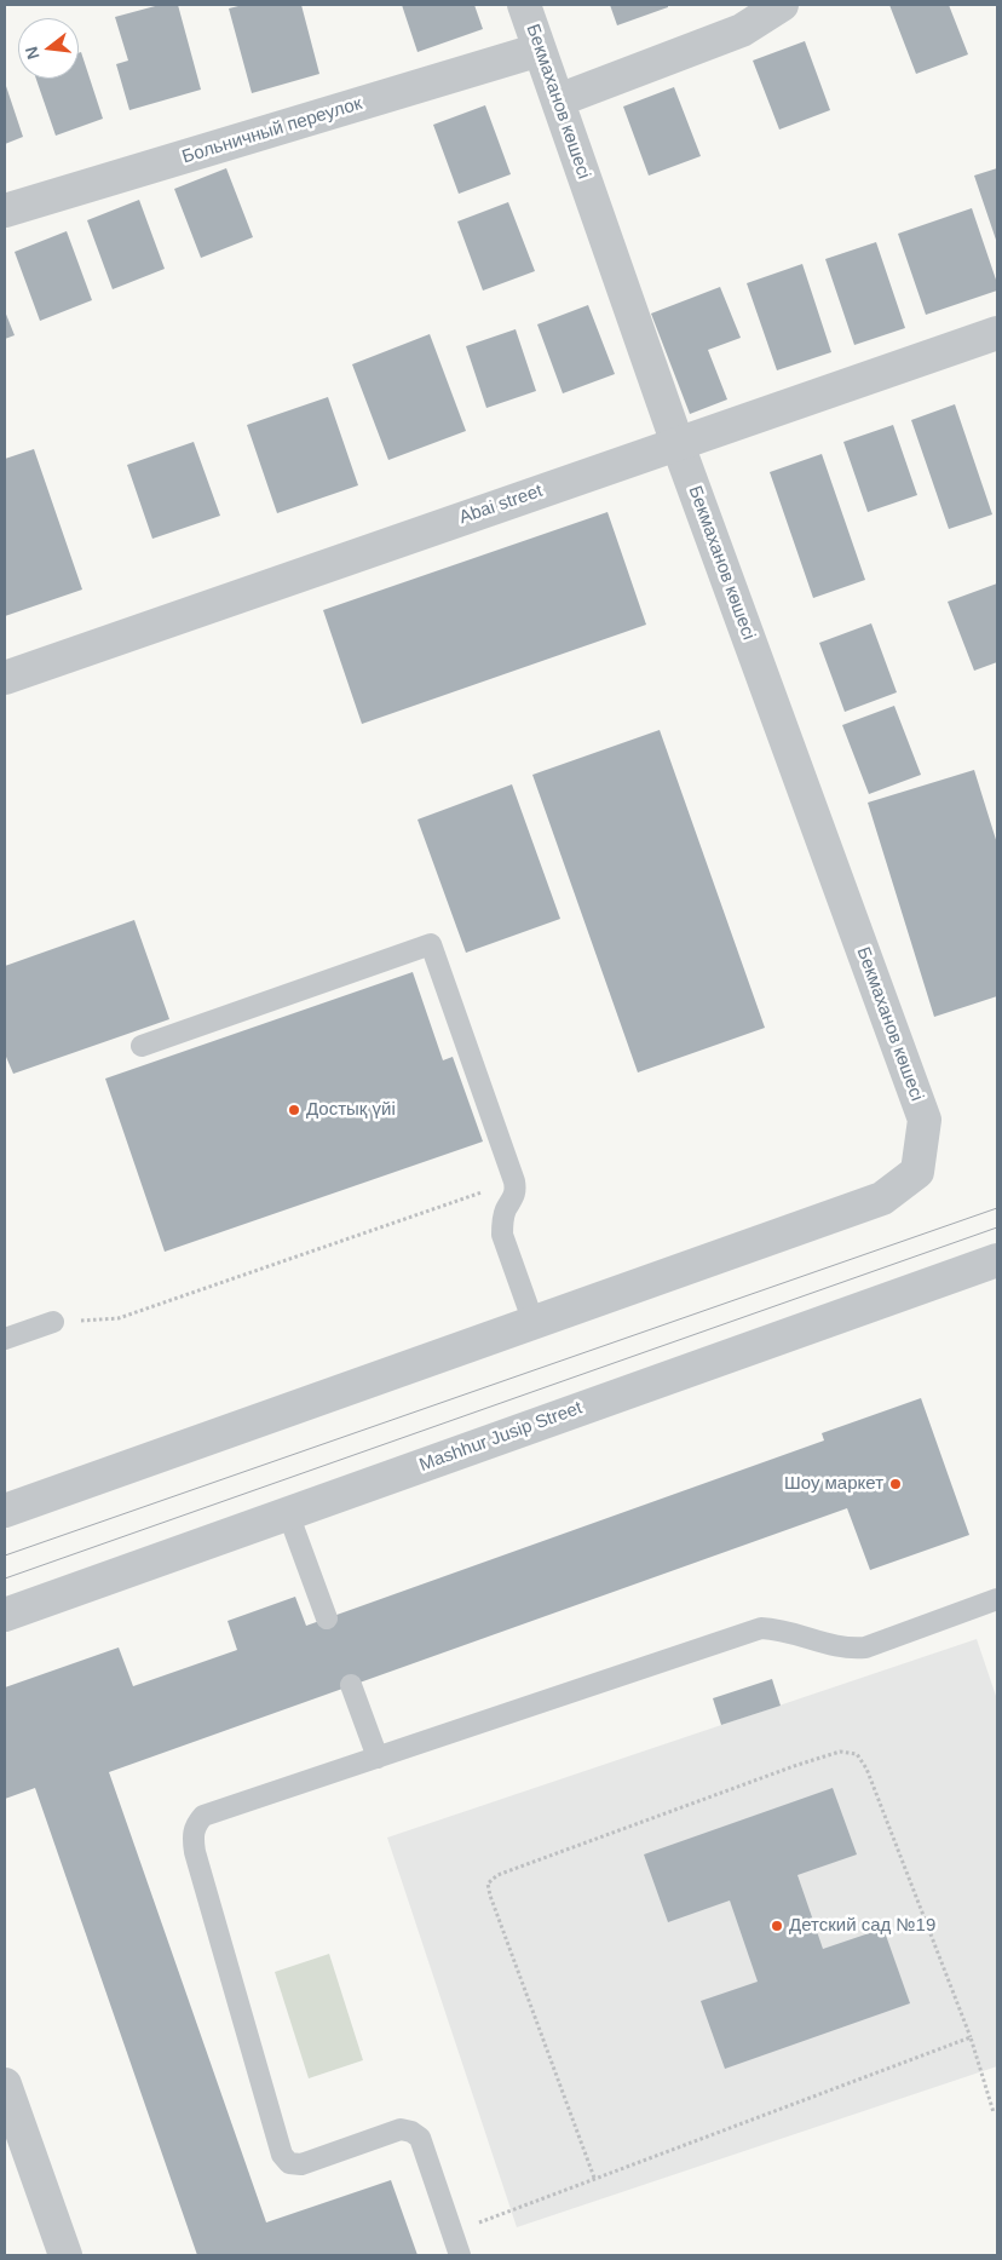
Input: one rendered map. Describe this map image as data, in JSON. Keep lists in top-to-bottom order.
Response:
{
  "streets": {
    "street": [
      "Бекмаханов көшесі",
      "Больничный переулок",
      "Abai street",
      "Mashhur Jusip Street"
    ]
  },
  "crossings": [
    ["Бекмаханов көшесі", "Больничный переулок"],
    ["Бекмаханов көшесі", "Abai street"]
  ],
  "places": ["Достық үйі", "Шоу маркет", "Детский сад №19"],
  "north": "left"
}
